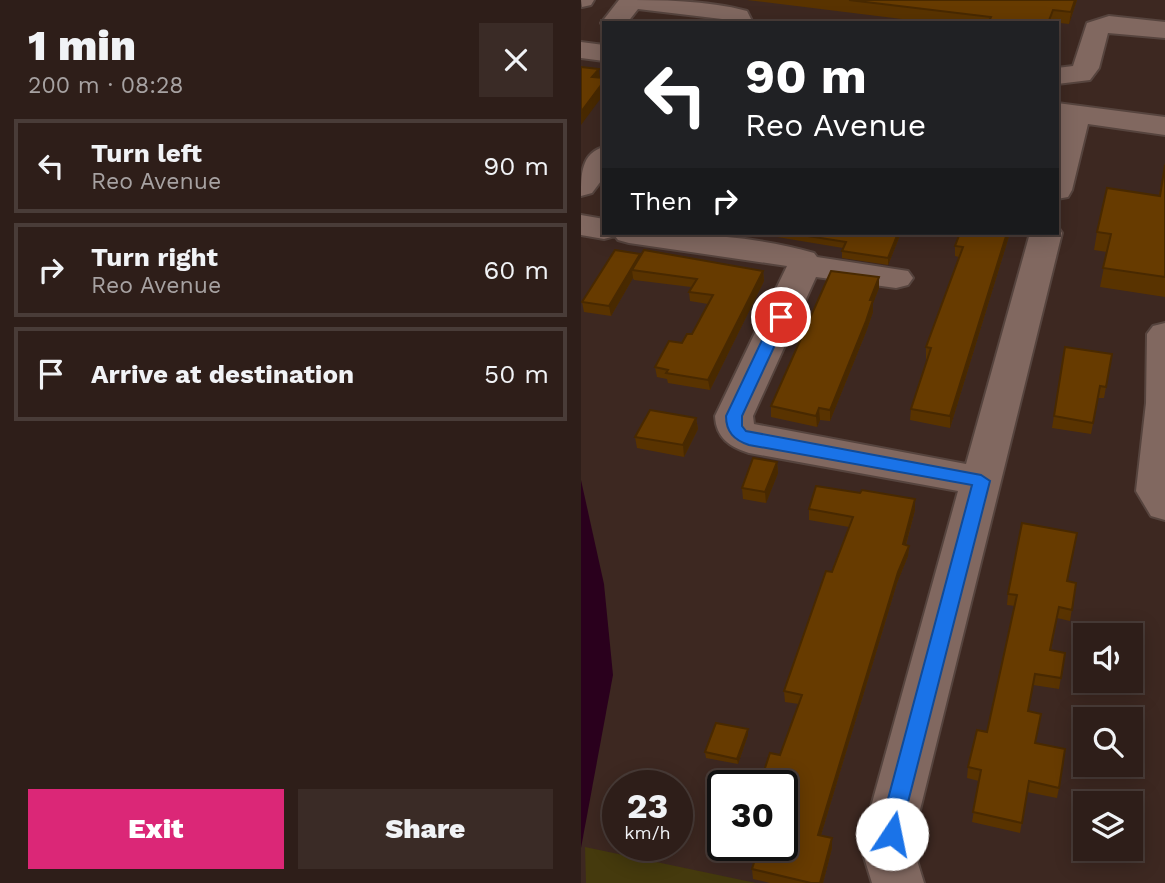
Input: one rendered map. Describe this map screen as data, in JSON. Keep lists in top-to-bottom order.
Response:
{
  "page": {
    "heading": ["1 min", "200 m · 08:28"],
    "turn": ["90 m", "Reo Avenue"],
    "list": [
      {
        "name": "Turn left",
        "note": "Reo Avenue",
        "value": "90 m"
      },
      {
        "name": "Turn right",
        "note": "Reo Avenue",
        "value": "60 m"
      },
      {
        "name": "Arrive at destination",
        "value": "50 m"
      }
    ],
    "then": "Then",
    "speed": "23 km/h",
    "limit": "30",
    "buttons": ["Exit", "Share"]
  }
}
